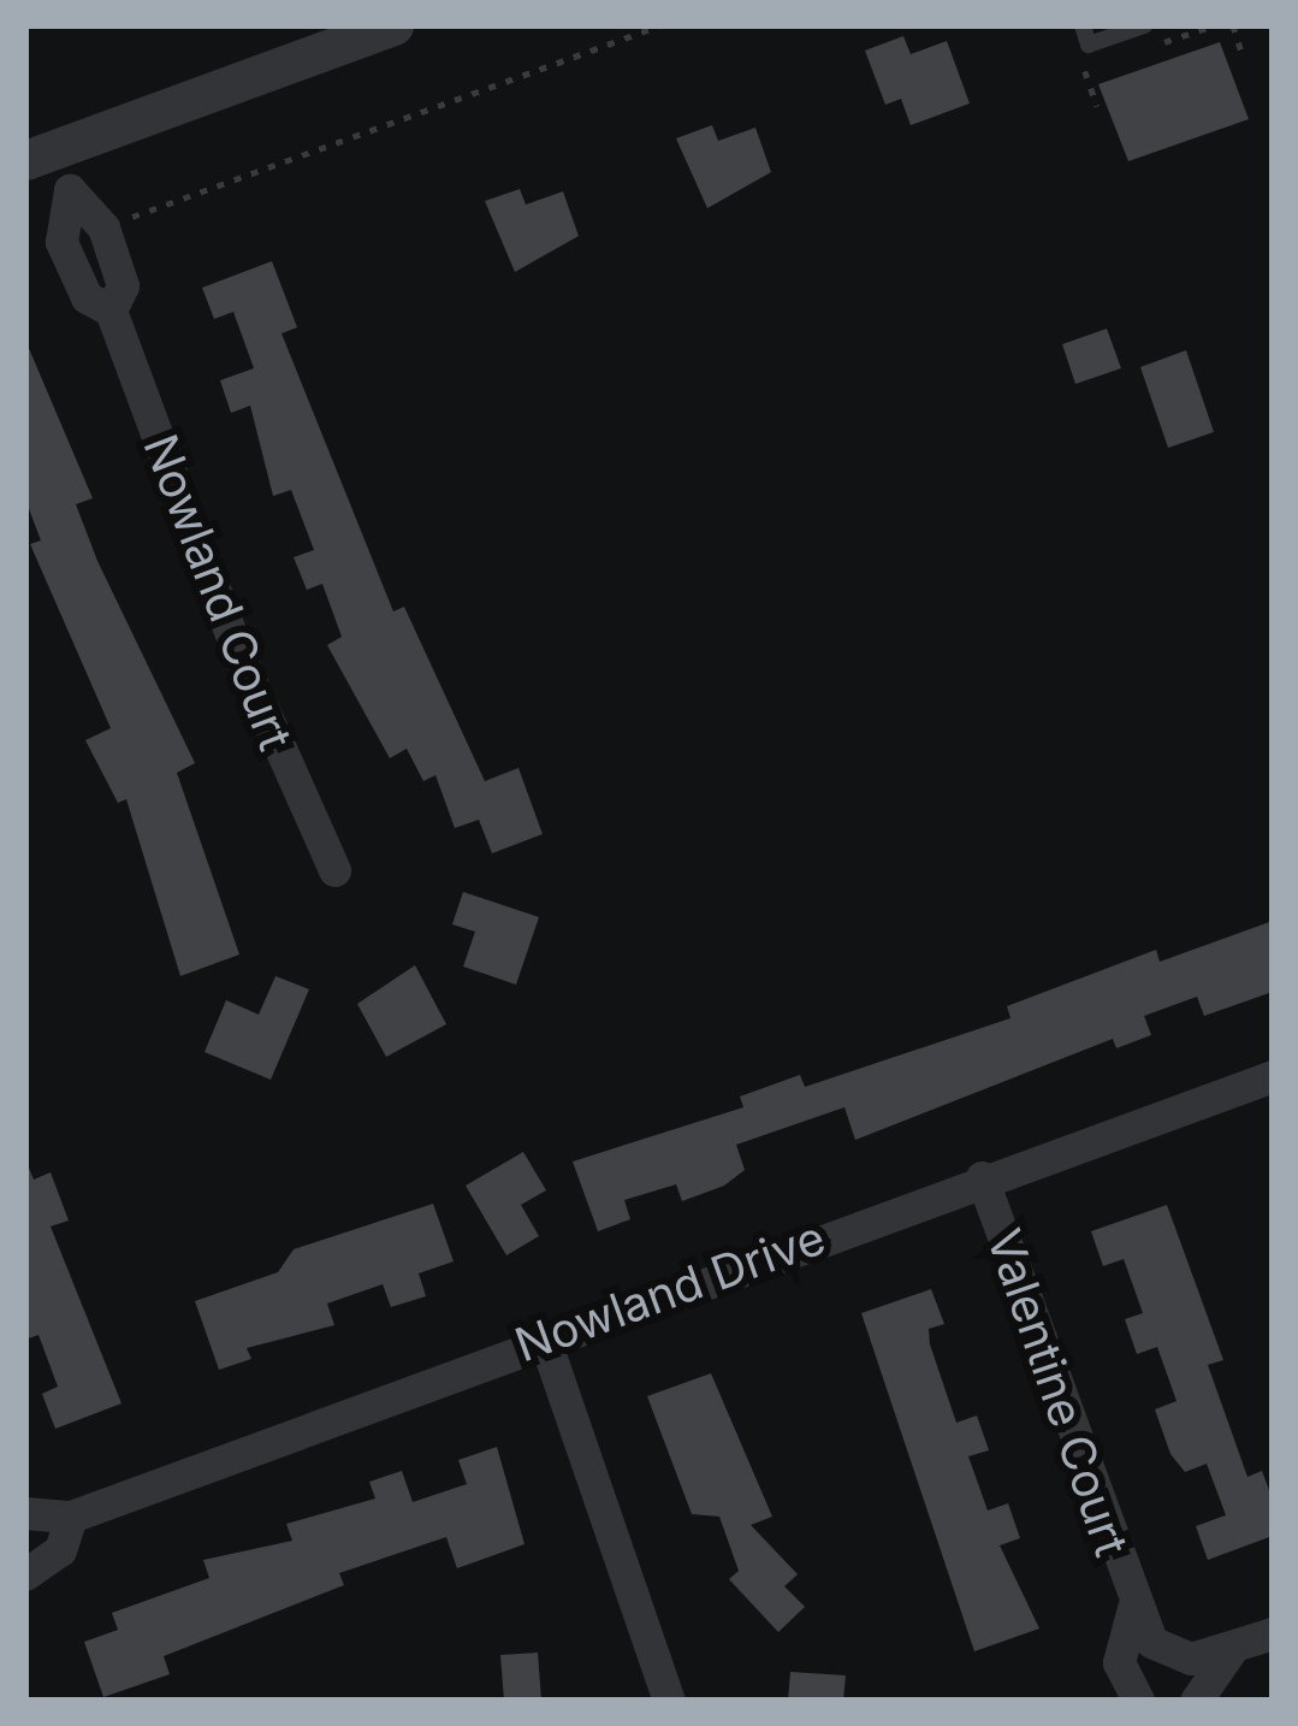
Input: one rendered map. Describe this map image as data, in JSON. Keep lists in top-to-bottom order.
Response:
{
  "streets": {
    "street": ["Nowland Court", "Nowland Drive", "Valentine Court"]
  },
  "crossings": [
    ["Nowland Drive", "Valentine Court"]
  ]
}
